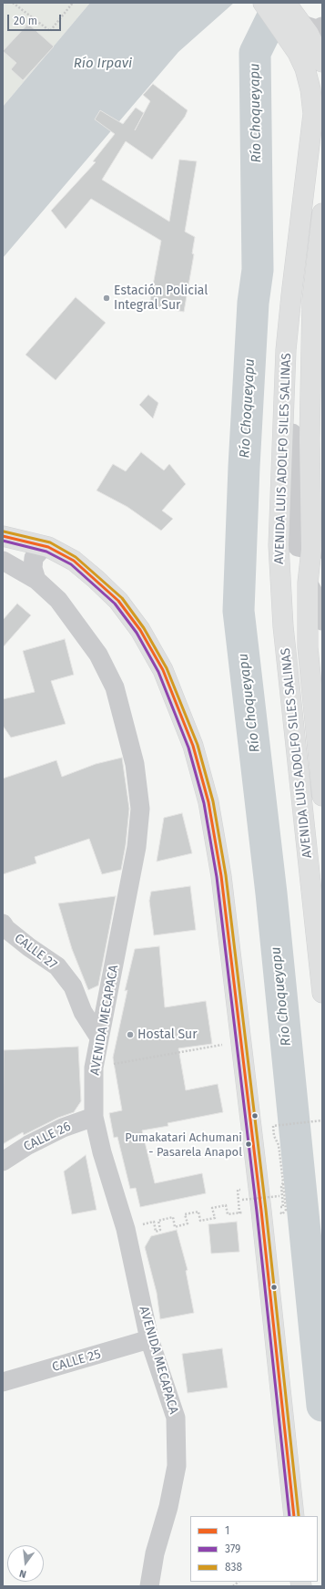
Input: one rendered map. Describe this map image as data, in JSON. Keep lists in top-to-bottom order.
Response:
{
  "streets": {
    "main road": ["AVENIDA LUIS ADOLFO SILES SALINAS"],
    "street": [
      "CALLE 27",
      "AVENIDA MECAPACA",
      "CALLE 26",
      "CALLE 25"
    ]
  },
  "crossings": [
    ["CALLE 27", "AVENIDA MECAPACA"],
    ["AVENIDA MECAPACA", "CALLE 26"],
    ["AVENIDA MECAPACA", "CALLE 25"]
  ],
  "water": ["Río Irpavi", "Río Choqueyapu"],
  "places": ["Estación Policial Integral Sur", "Hostal Sur", "Pumakatari Achumani - Pasarela Anapol"],
  "lines": ["transit line 838", "transit line 1", "transit line 379"],
  "legend": ["1", "379", "838"],
  "scale_bar": "20 m",
  "north": "bottom"
}
